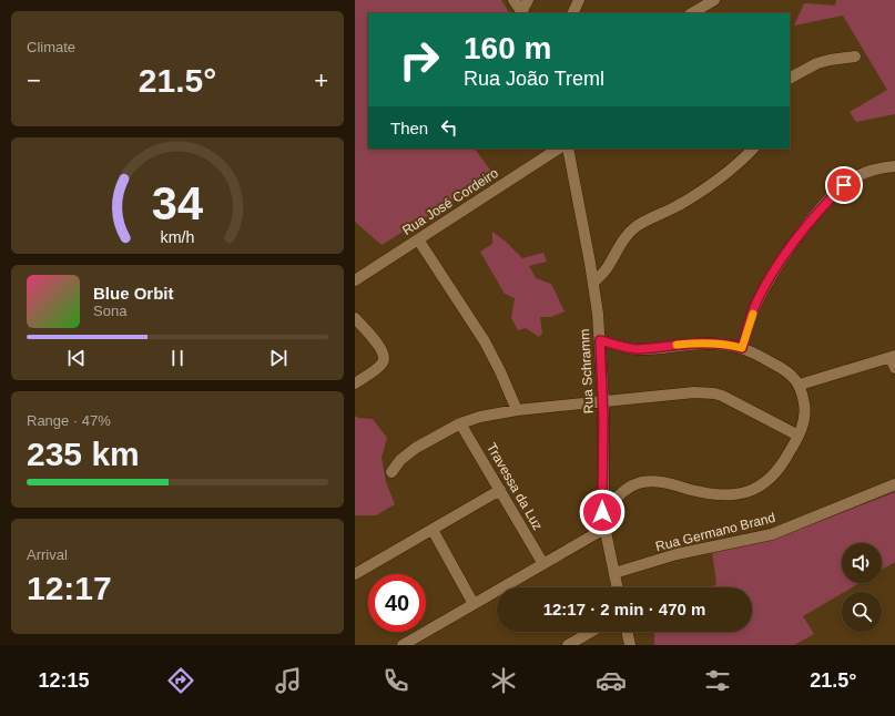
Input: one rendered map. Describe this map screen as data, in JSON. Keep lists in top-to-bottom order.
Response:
{
  "streets": {
    "street": [
      "Rua José Cordeiro",
      "Rua Schramm",
      "Travessa da Luz",
      "Rua Germano Brand"
    ]
  },
  "crossings": [
    ["Rua Schramm", "Rua Germano Brand"]
  ],
  "page": {
    "tile": [
      "Climate",
      ["Range · 47%", "235 km"],
      ["Arrival", "12:17"]
    ],
    "turn": ["160 m", "Rua João Treml"],
    "heat": ["−", "21.5°", "+"],
    "then": "Then",
    "song": ["Blue Orbit", "Sona"],
    "limit": "40",
    "trip": "12:17 · 2 min · 470 m",
    "tabs": ["12:15", "21.5°"],
    "gauge": ["34", "km/h"]
  }
}
